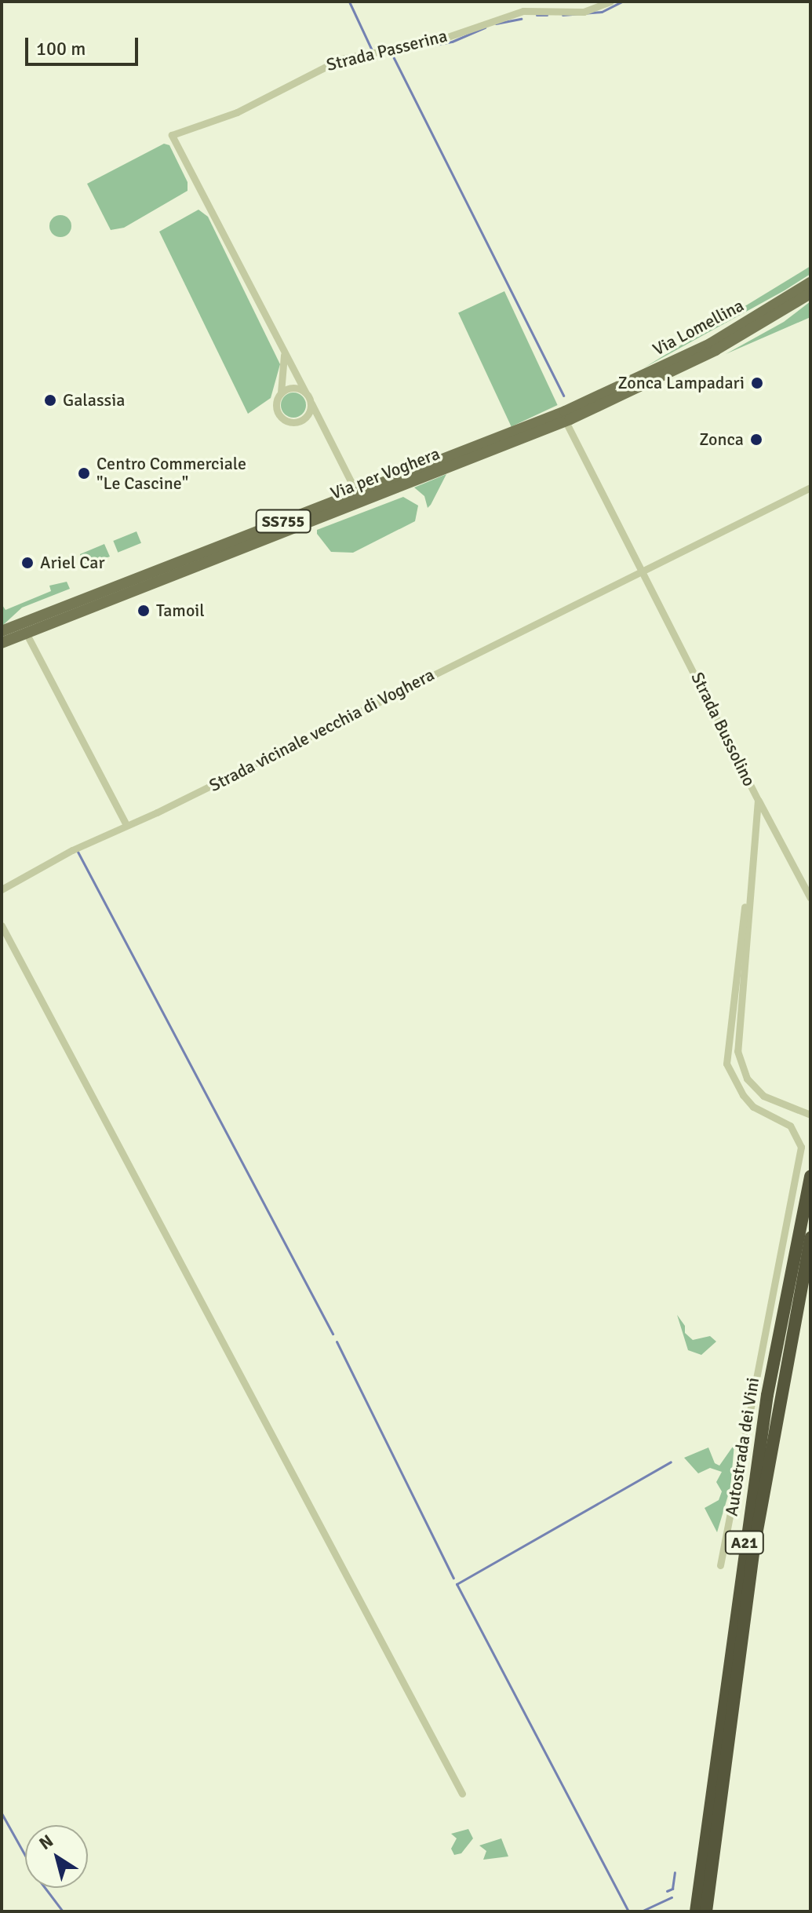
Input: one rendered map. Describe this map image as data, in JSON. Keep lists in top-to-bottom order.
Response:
{
  "streets": {
    "highway": ["Autostrada dei Vini", "A21"],
    "main road": ["Via Lomellina", "Via per Voghera", "SS755"],
    "street": ["Strada Passerina", "Strada Bussolino", "Strada vicinale vecchia di Voghera"]
  },
  "crossings": [
    ["Via Lomellina", "Via per Voghera"],
    ["Via Lomellina", "Strada Bussolino"],
    ["Via per Voghera", "Strada Bussolino"],
    ["Strada Bussolino", "Strada vicinale vecchia di Voghera"]
  ],
  "places": [
    "Zonca Lampadari",
    "Galassia",
    "Zonca",
    "Centro Commerciale \"Le Cascine\"",
    "Ariel Car",
    "Tamoil"
  ],
  "scale_bar": "100 m",
  "north": "top left"
}
